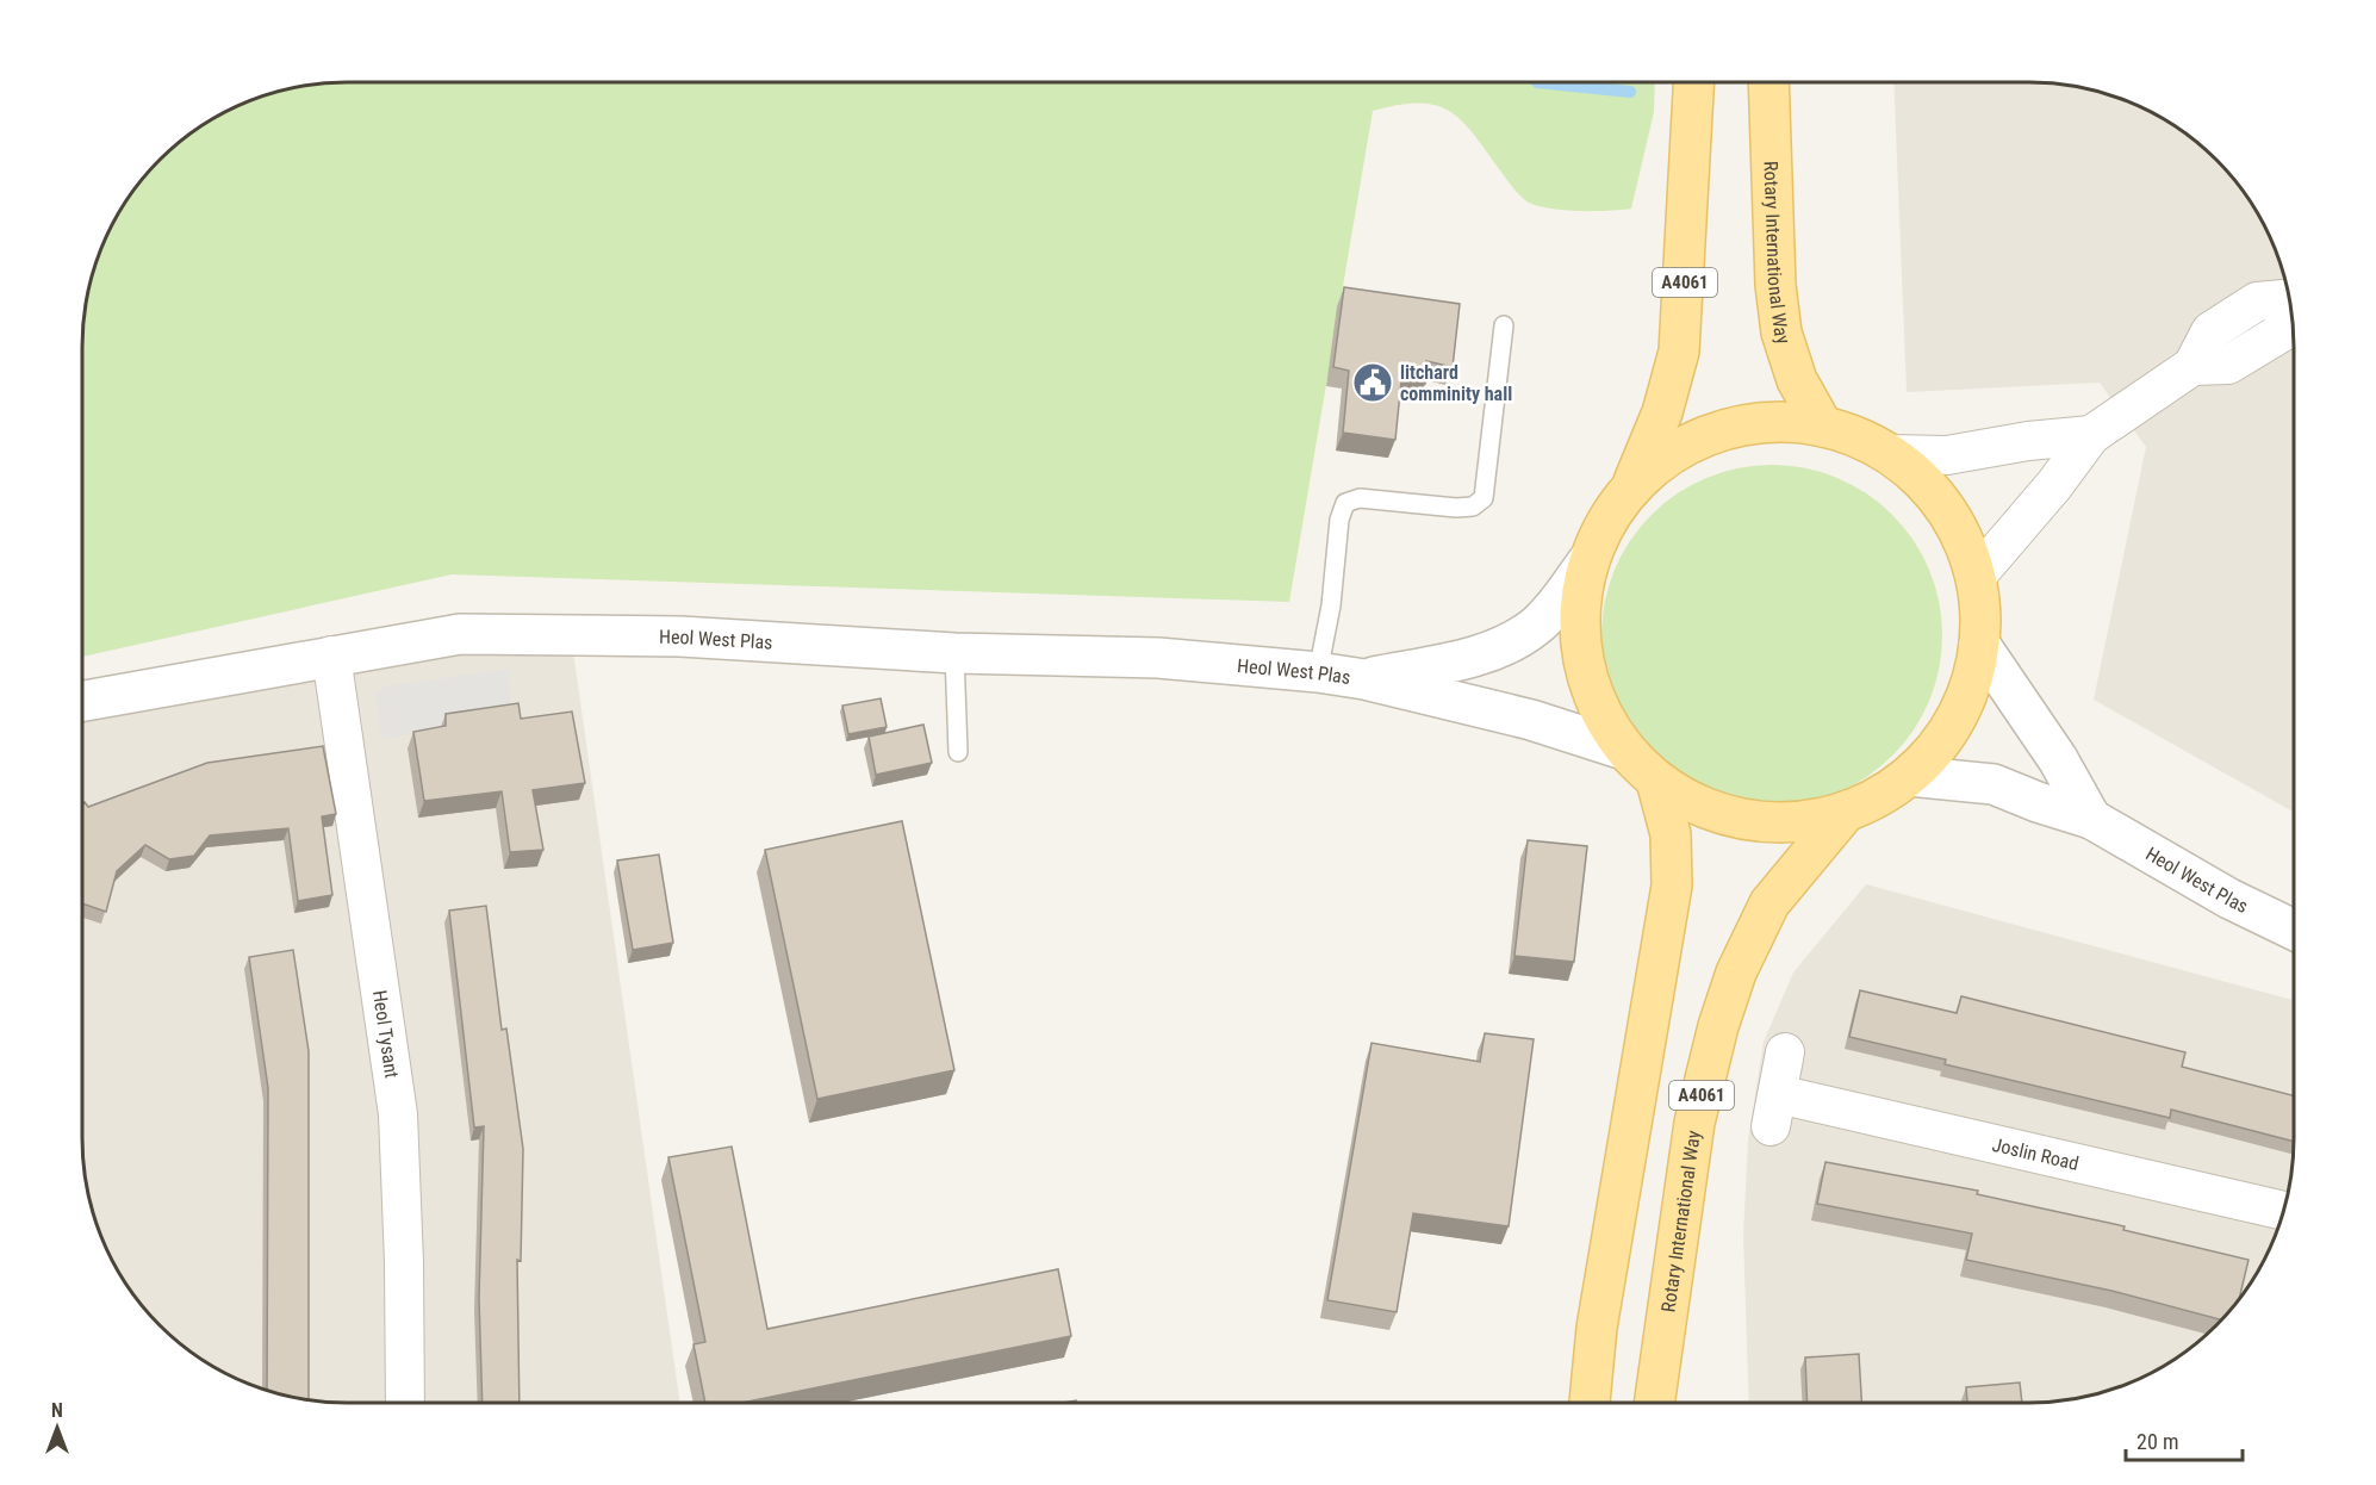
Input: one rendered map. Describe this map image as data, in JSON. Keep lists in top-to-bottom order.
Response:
{
  "streets": {
    "main road": ["Rotary International Way", "A4061"],
    "street": ["Heol West Plas", "Heol Tysant", "Joslin Road"]
  },
  "crossings": [
    ["Heol West Plas", "Heol Tysant"]
  ],
  "places": {
    "public building": ["litchard comminity hall"]
  },
  "scale_bar": "20 m",
  "north": "top"
}
